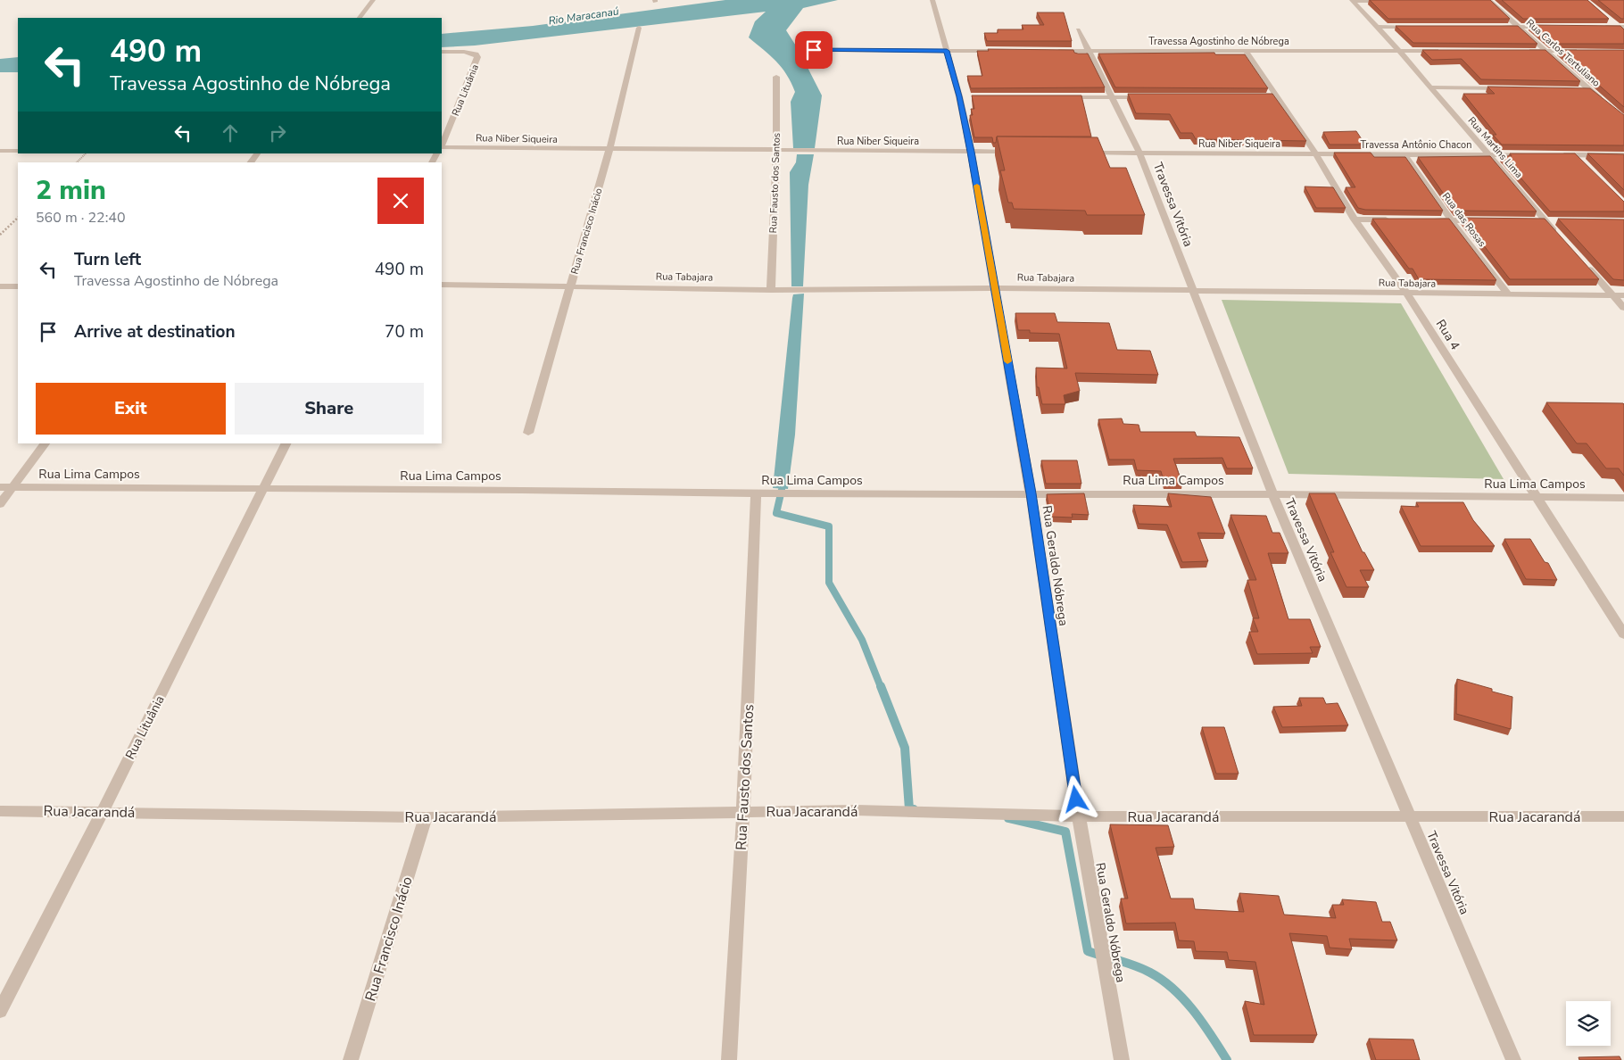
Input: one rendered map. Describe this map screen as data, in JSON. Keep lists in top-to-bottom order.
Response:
{
  "streets": {
    "street": [
      "Travessa Agostinho de Nóbrega",
      "Rua Carlos Tertuliano",
      "Rua Lituânia",
      "Rua Niber Siqueira",
      "Travessa Antônio Chacon",
      "Rua Martins Lima",
      "Rua Fausto dos Santos",
      "Travessa Vitória",
      "Rua das Rosas",
      "Rua Francisco Inácio",
      "Rua Tabajara",
      "Rua 4",
      "Rua Lima Campos",
      "Rua Geraldo Nóbrega",
      "Rua Jacarandá"
    ]
  },
  "crossings": [
    ["Travessa Agostinho de Nóbrega", "Rua Martins Lima"],
    ["Travessa Agostinho de Nóbrega", "Travessa Vitória"],
    ["Travessa Agostinho de Nóbrega", "Rua 4"],
    ["Rua Lituânia", "Rua Lima Campos"],
    ["Rua Lituânia", "Rua Jacarandá"],
    ["Rua Niber Siqueira", "Travessa Antônio Chacon"],
    ["Rua Niber Siqueira", "Rua Fausto dos Santos"],
    ["Rua Niber Siqueira", "Travessa Vitória"],
    ["Rua Niber Siqueira", "Rua Francisco Inácio"],
    ["Rua Niber Siqueira", "Rua 4"],
    ["Rua Niber Siqueira", "Rua Geraldo Nóbrega"],
    ["Travessa Antônio Chacon", "Rua Martins Lima"],
    ["Travessa Antônio Chacon", "Rua das Rosas"],
    ["Travessa Antônio Chacon", "Rua 4"],
    ["Rua Fausto dos Santos", "Rua Tabajara"],
    ["Rua Fausto dos Santos", "Rua Lima Campos"],
    ["Rua Fausto dos Santos", "Rua Jacarandá"],
    ["Travessa Vitória", "Rua Tabajara"],
    ["Travessa Vitória", "Rua Lima Campos"],
    ["Travessa Vitória", "Rua Jacarandá"],
    ["Rua das Rosas", "Rua Tabajara"],
    ["Rua Francisco Inácio", "Rua Tabajara"],
    ["Rua Francisco Inácio", "Rua Jacarandá"],
    ["Rua Tabajara", "Rua 4"],
    ["Rua Tabajara", "Rua Geraldo Nóbrega"],
    ["Rua 4", "Rua Lima Campos"],
    ["Rua Lima Campos", "Rua Geraldo Nóbrega"],
    ["Rua Geraldo Nóbrega", "Rua Jacarandá"]
  ],
  "water": ["Rio Maracanaú"],
  "page": {
    "turn": ["490 m", "Travessa Agostinho de Nóbrega"],
    "heading": ["2 min", "560 m · 22:40"],
    "list": [
      {
        "name": "Turn left",
        "note": "Travessa Agostinho de Nóbrega",
        "value": "490 m"
      },
      {
        "name": "Arrive at destination",
        "value": "70 m"
      }
    ],
    "buttons": ["Exit", "Share"]
  }
}
